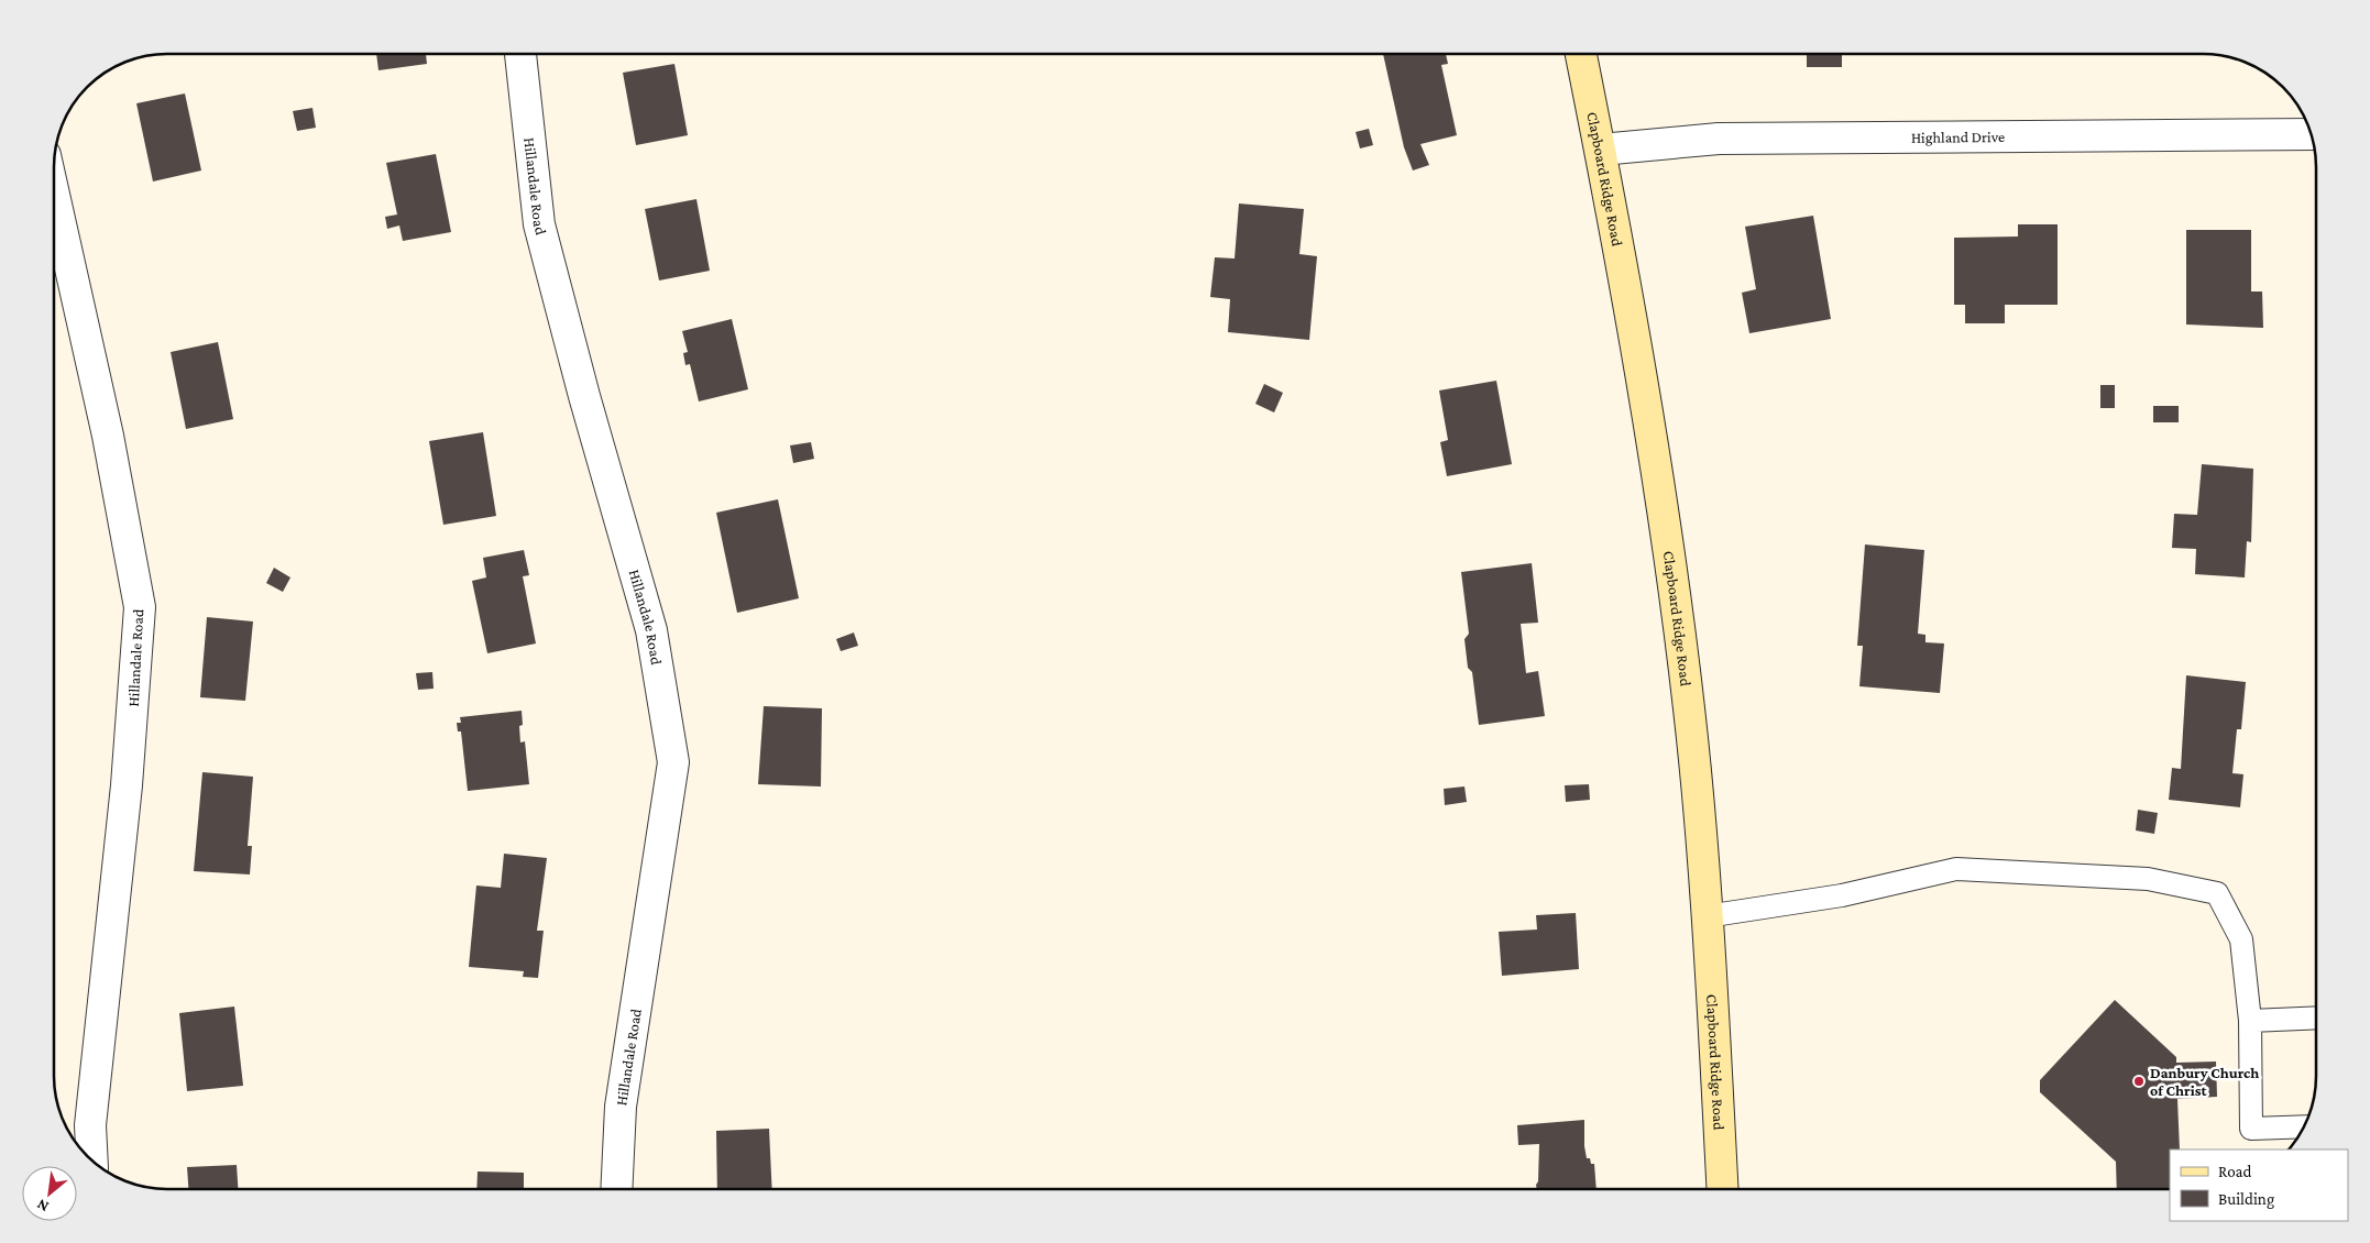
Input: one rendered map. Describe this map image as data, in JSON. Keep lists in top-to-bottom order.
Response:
{
  "streets": {
    "main road": ["Clapboard Ridge Road"],
    "street": ["Highland Drive", "Hillandale Road"]
  },
  "crossings": [
    ["Highland Drive", "Clapboard Ridge Road"]
  ],
  "places": ["Danbury Church of Christ"],
  "legend": ["Road", "Building"],
  "north": "bottom left"
}
